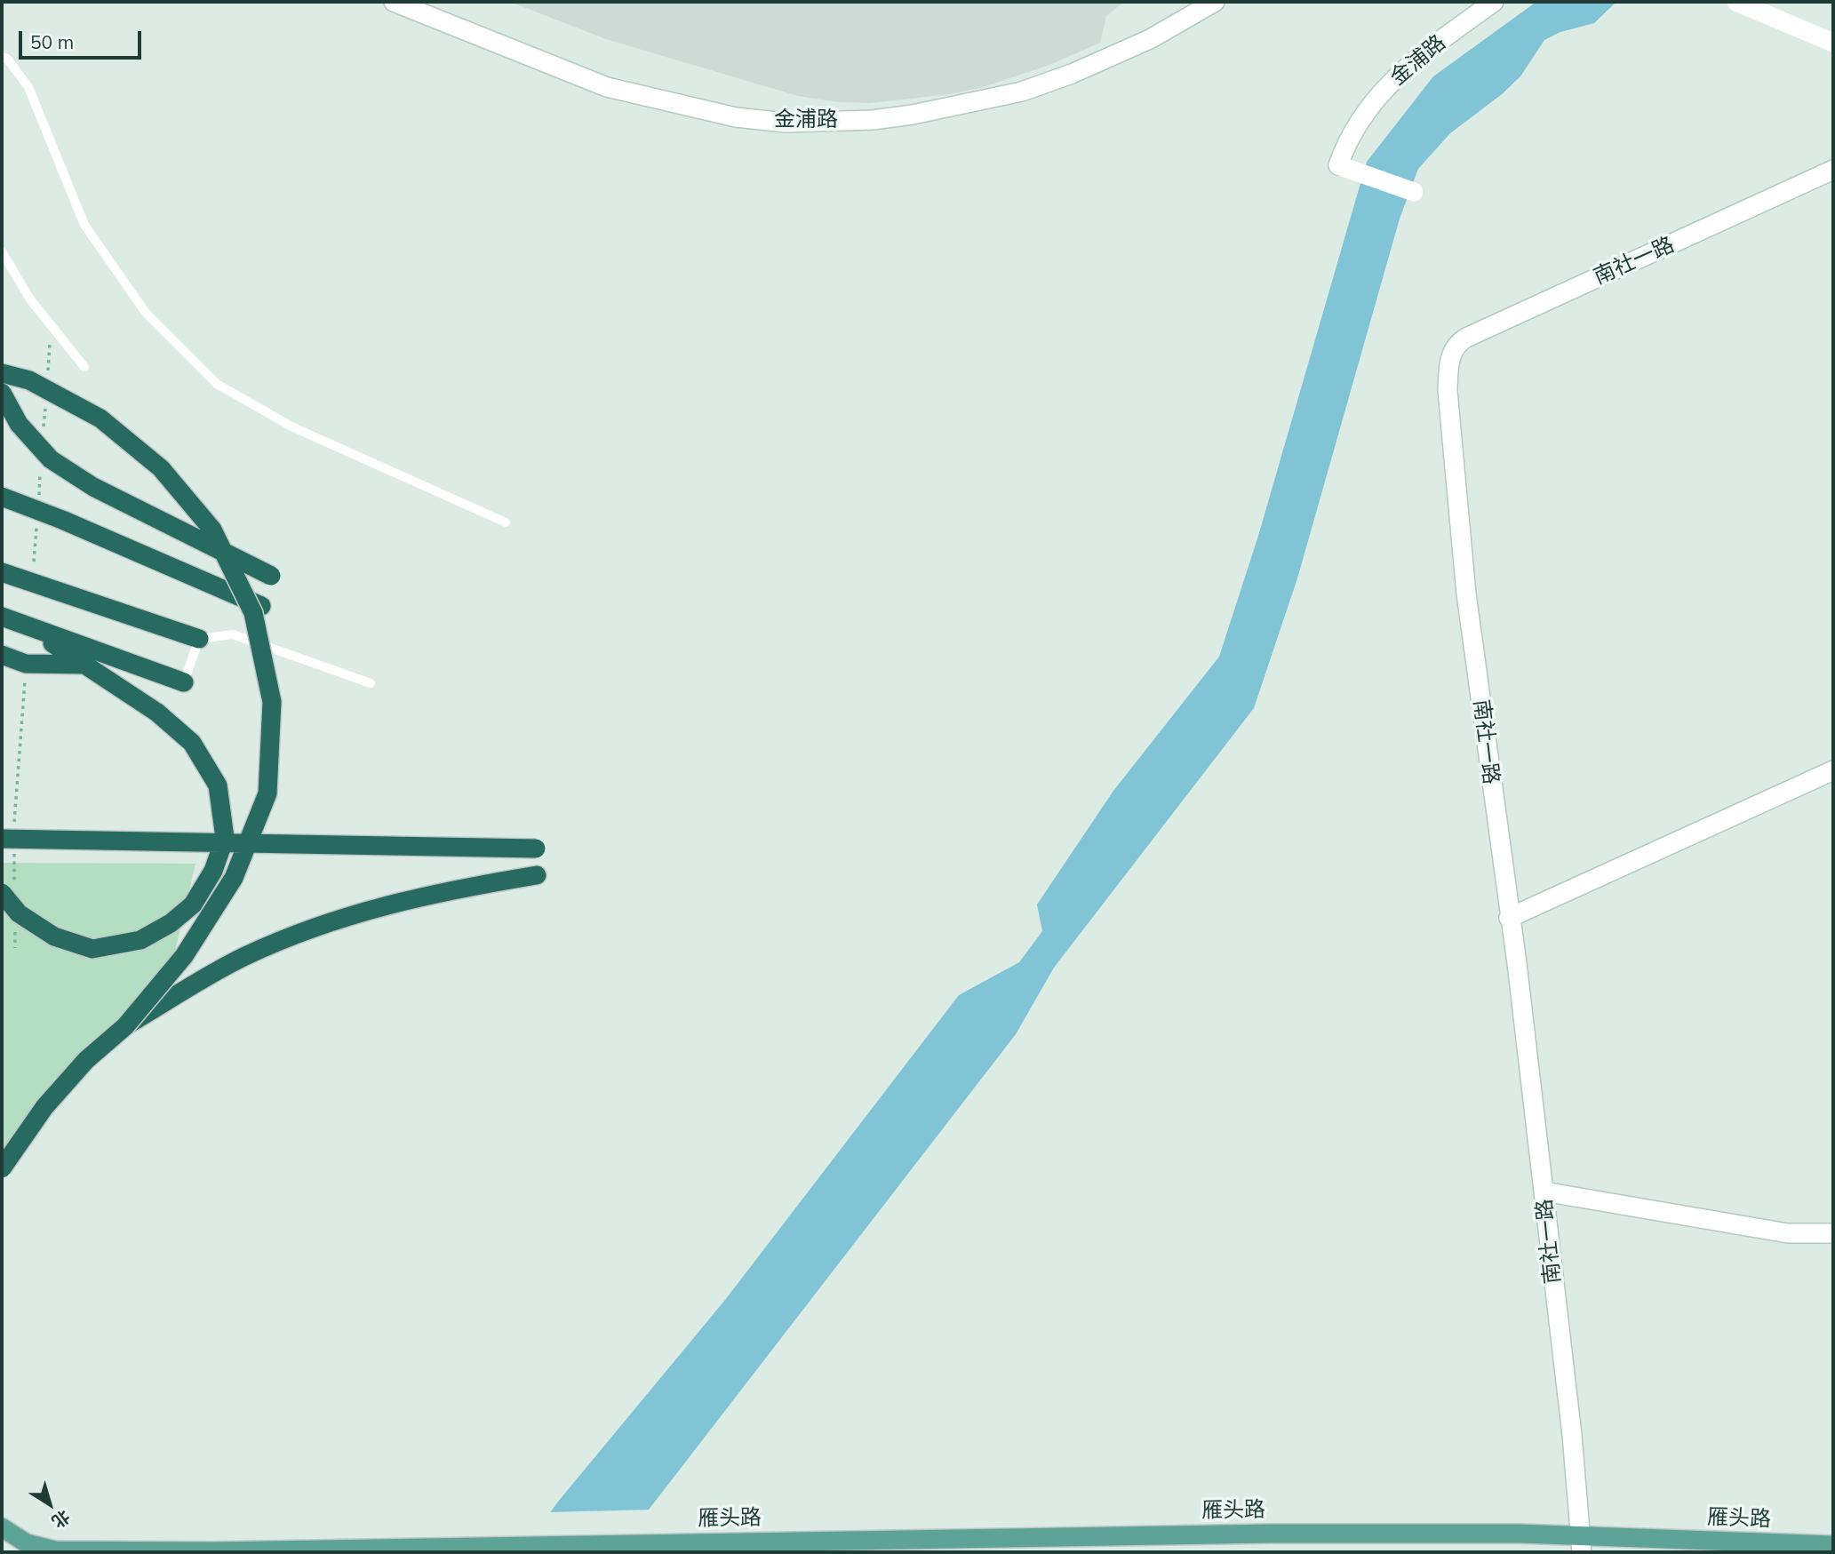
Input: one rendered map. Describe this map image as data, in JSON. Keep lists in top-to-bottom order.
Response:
{
  "streets": {
    "main road": ["雁头路"],
    "street": ["金浦路", "南社一路"]
  },
  "crossings": [
    ["南社一路", "雁头路"]
  ],
  "scale_bar": "50 m",
  "north": "bottom right"
}
